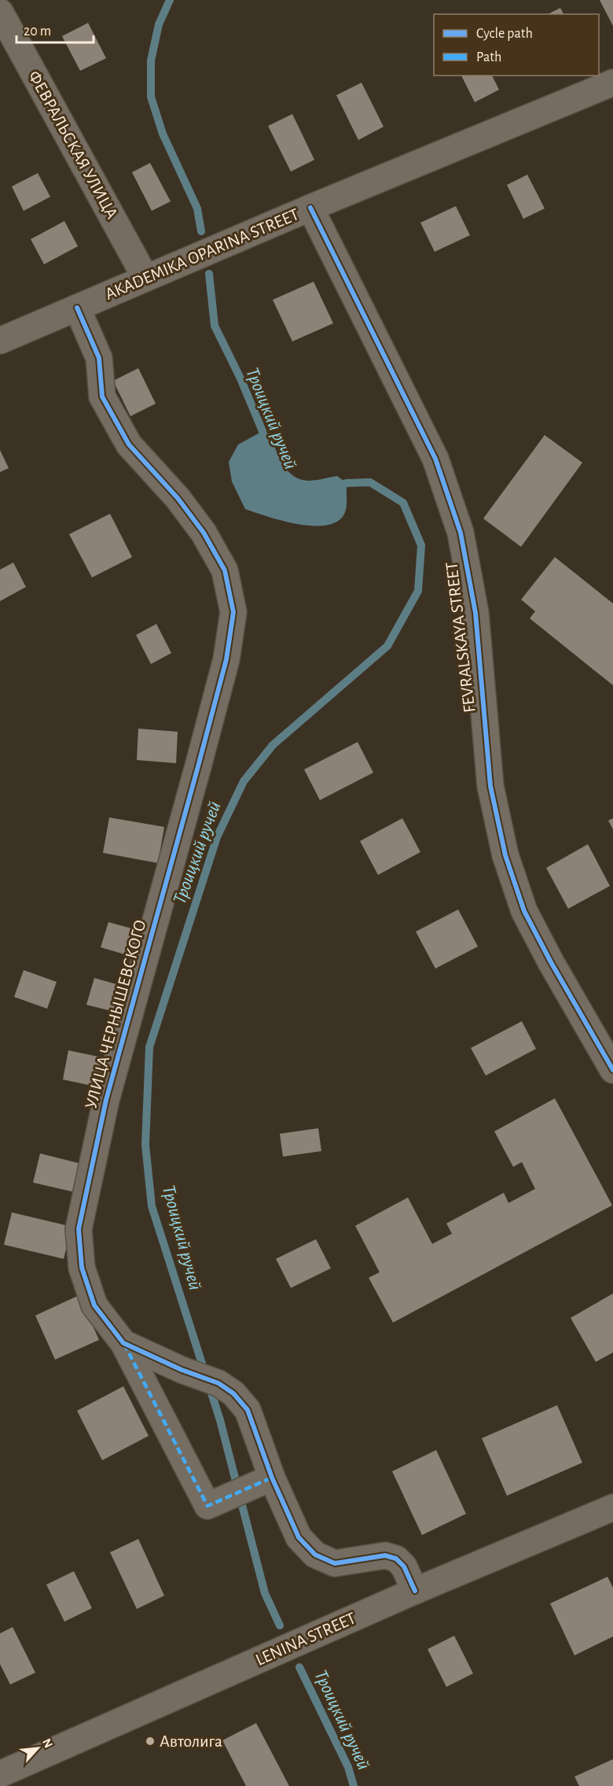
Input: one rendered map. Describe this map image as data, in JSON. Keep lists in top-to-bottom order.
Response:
{
  "streets": {
    "street": [
      "ФЕВРАЛЬСКАЯ УЛИЦА",
      "AKADEMIKA OPARINA STREET",
      "FEVRALSKAYA STREET",
      "УЛИЦА ЧЕРНЫШЕВСКОГО",
      "LENINA STREET"
    ]
  },
  "crossings": [
    ["ФЕВРАЛЬСКАЯ УЛИЦА", "AKADEMIKA OPARINA STREET"],
    ["AKADEMIKA OPARINA STREET", "FEVRALSKAYA STREET"],
    ["AKADEMIKA OPARINA STREET", "УЛИЦА ЧЕРНЫШЕВСКОГО"],
    ["УЛИЦА ЧЕРНЫШЕВСКОГО", "LENINA STREET"]
  ],
  "water": ["Троицкий ручей"],
  "places": ["Автолига"],
  "legend": ["Cycle path", "Path"],
  "scale_bar": "20 m",
  "north": "top right"
}
